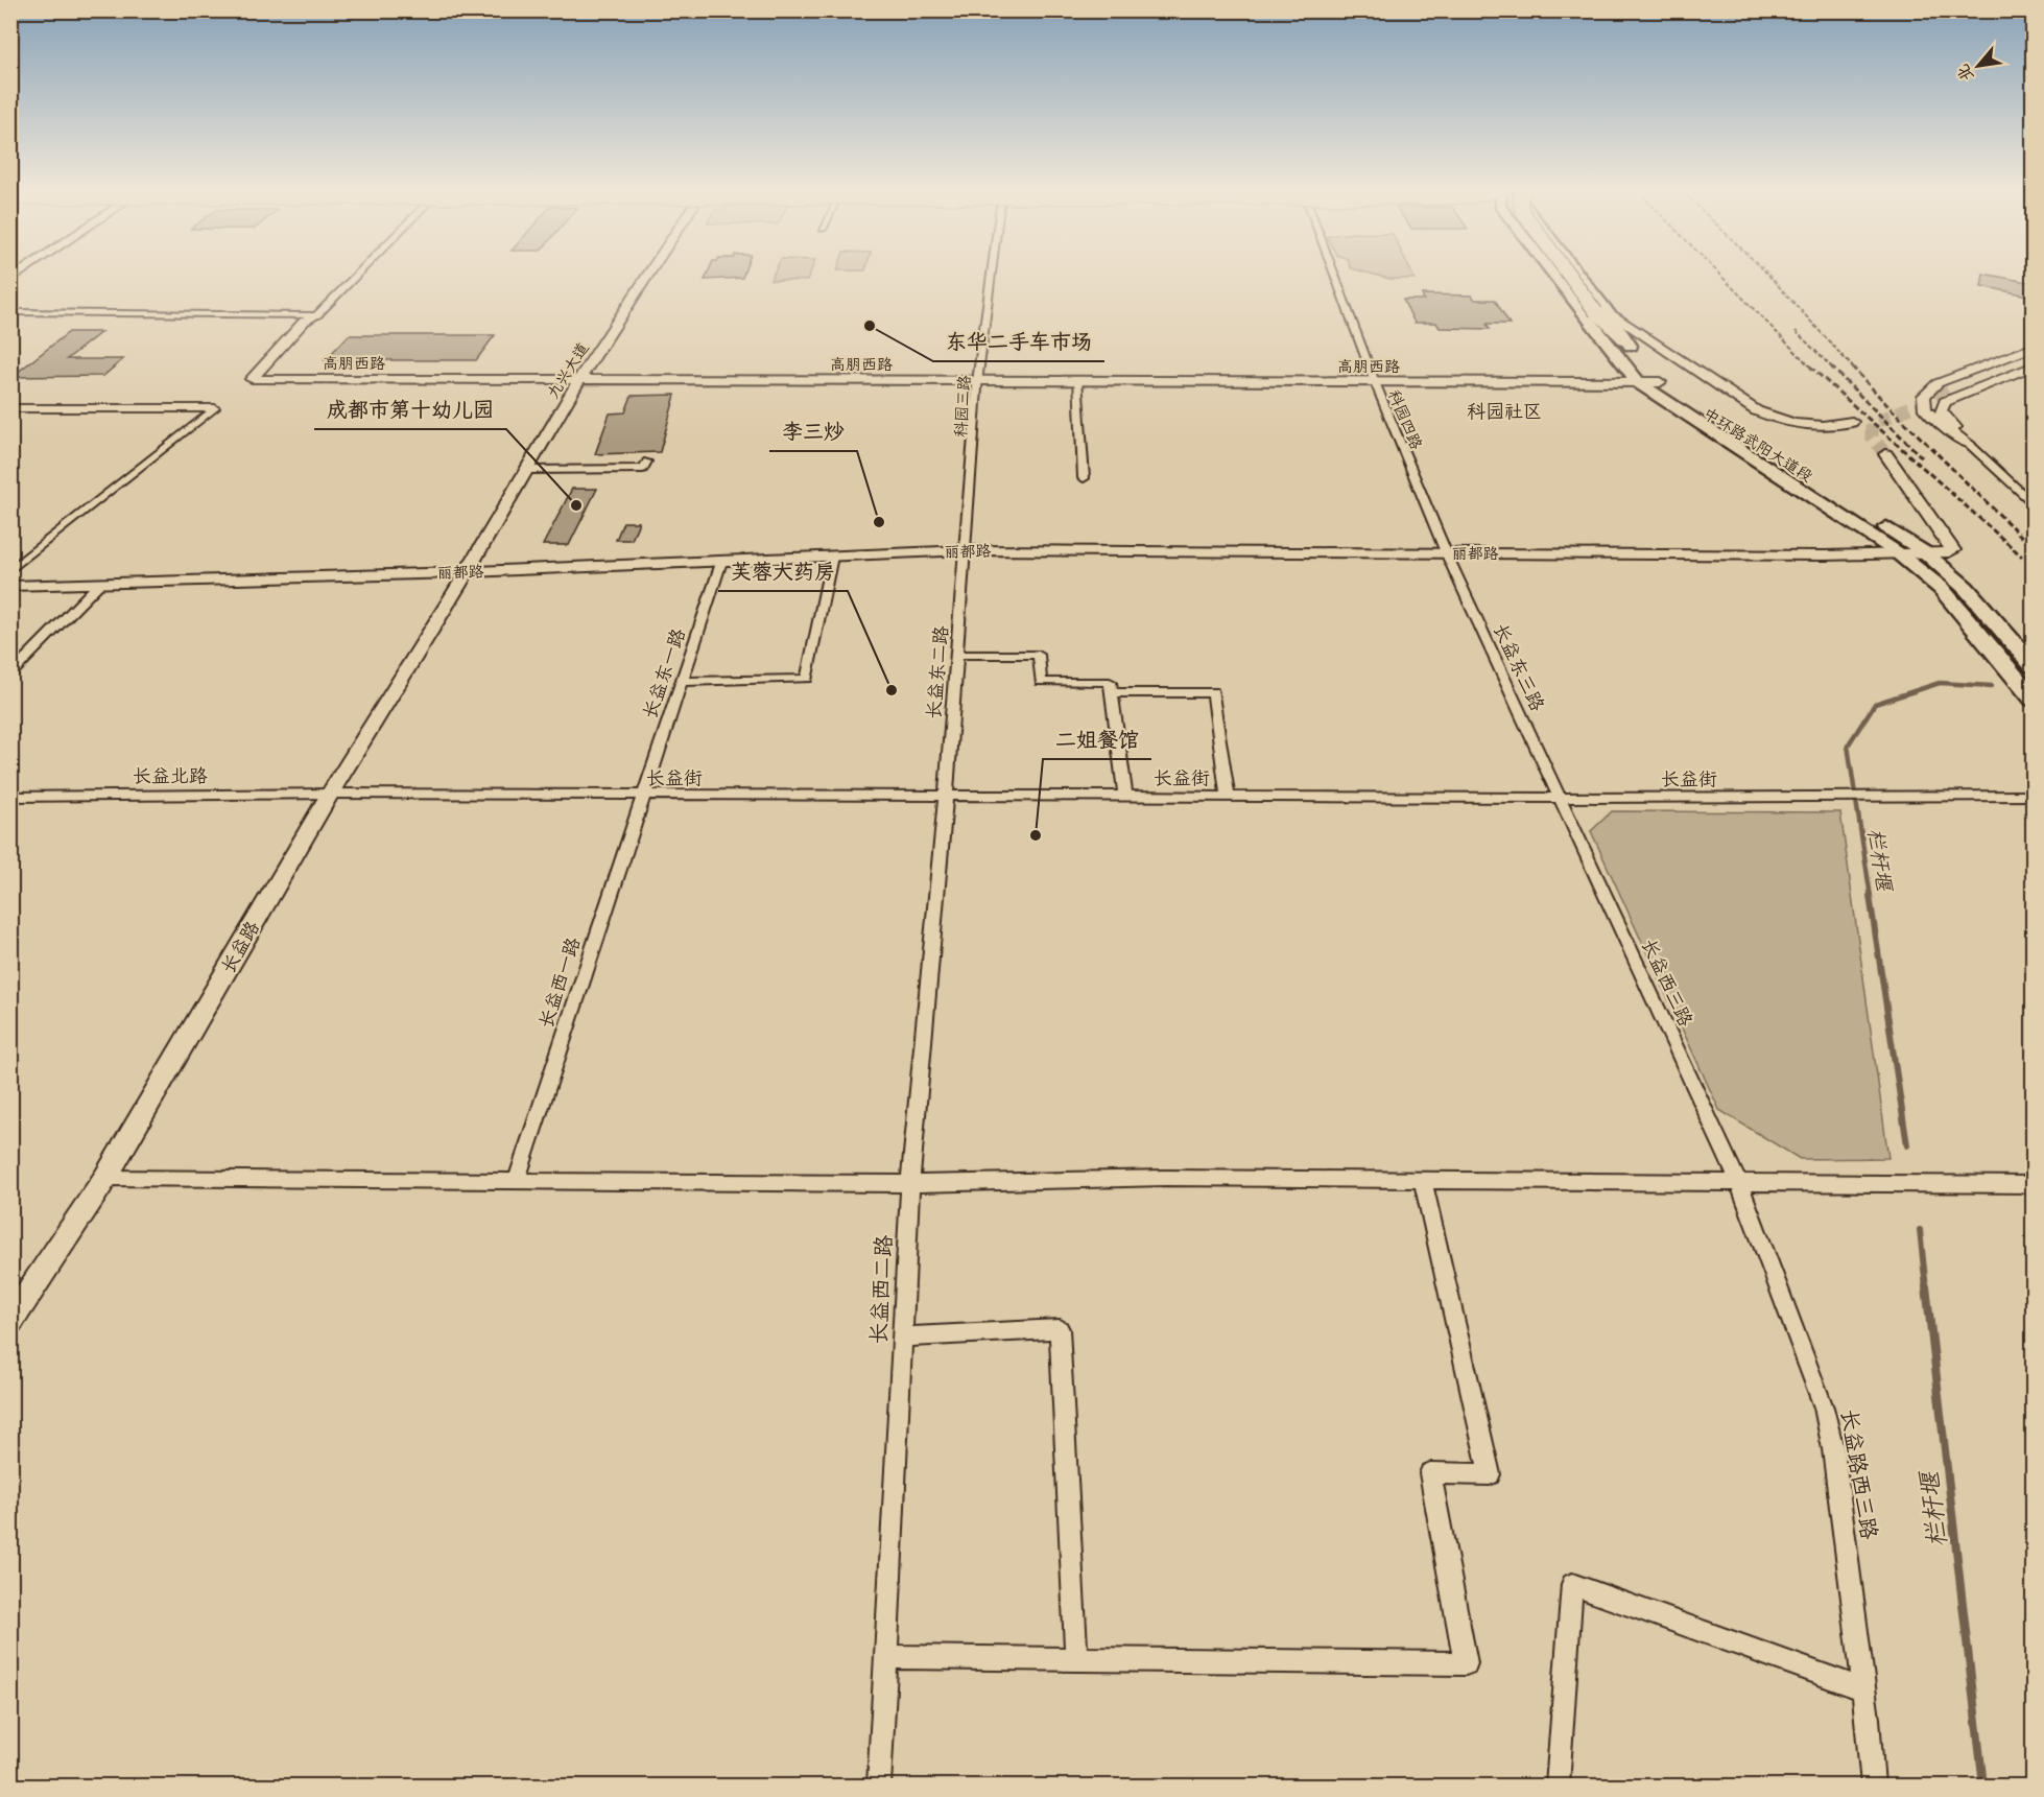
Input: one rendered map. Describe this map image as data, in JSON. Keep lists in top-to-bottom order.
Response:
{
  "streets": {
    "main road": ["中环路武阳大道段"],
    "street": [
      "高朋西路",
      "九兴大道",
      "科园三路",
      "科园四路",
      "丽都路",
      "长益东三路",
      "长益东二路",
      "长益东一路",
      "长益北路",
      "长益街",
      "长益路",
      "长益西一路",
      "长益西三路",
      "长益西二路",
      "长益路西三路"
    ]
  },
  "crossings": [
    ["高朋西路", "九兴大道"],
    ["高朋西路", "科园三路"],
    ["高朋西路", "科园四路"],
    ["高朋西路", "中环路武阳大道段"],
    ["九兴大道", "丽都路"],
    ["九兴大道", "长益路"],
    ["科园三路", "丽都路"],
    ["科园三路", "长益东二路"],
    ["科园四路", "丽都路"],
    ["科园四路", "长益东三路"],
    ["中环路武阳大道段", "丽都路"],
    ["丽都路", "长益东三路"],
    ["丽都路", "长益东二路"],
    ["丽都路", "长益东一路"],
    ["丽都路", "长益路"],
    ["长益东三路", "长益街"],
    ["长益东三路", "长益西三路"],
    ["长益东二路", "长益街"],
    ["长益东二路", "长益西二路"],
    ["长益东一路", "长益街"],
    ["长益东一路", "长益西一路"],
    ["长益北路", "长益街"],
    ["长益北路", "长益路"],
    ["长益街", "长益路"],
    ["长益街", "长益西一路"],
    ["长益街", "长益西三路"],
    ["长益街", "长益西二路"],
    ["长益西三路", "长益路西三路"]
  ],
  "districts": ["科园社区"],
  "water": ["栏杆堰"],
  "places": [
    "东华二手车市场",
    "成都市第十幼儿园",
    "李三炒",
    "芙蓉大药房",
    "二姐餐馆"
  ],
  "north": "bottom left"
}
